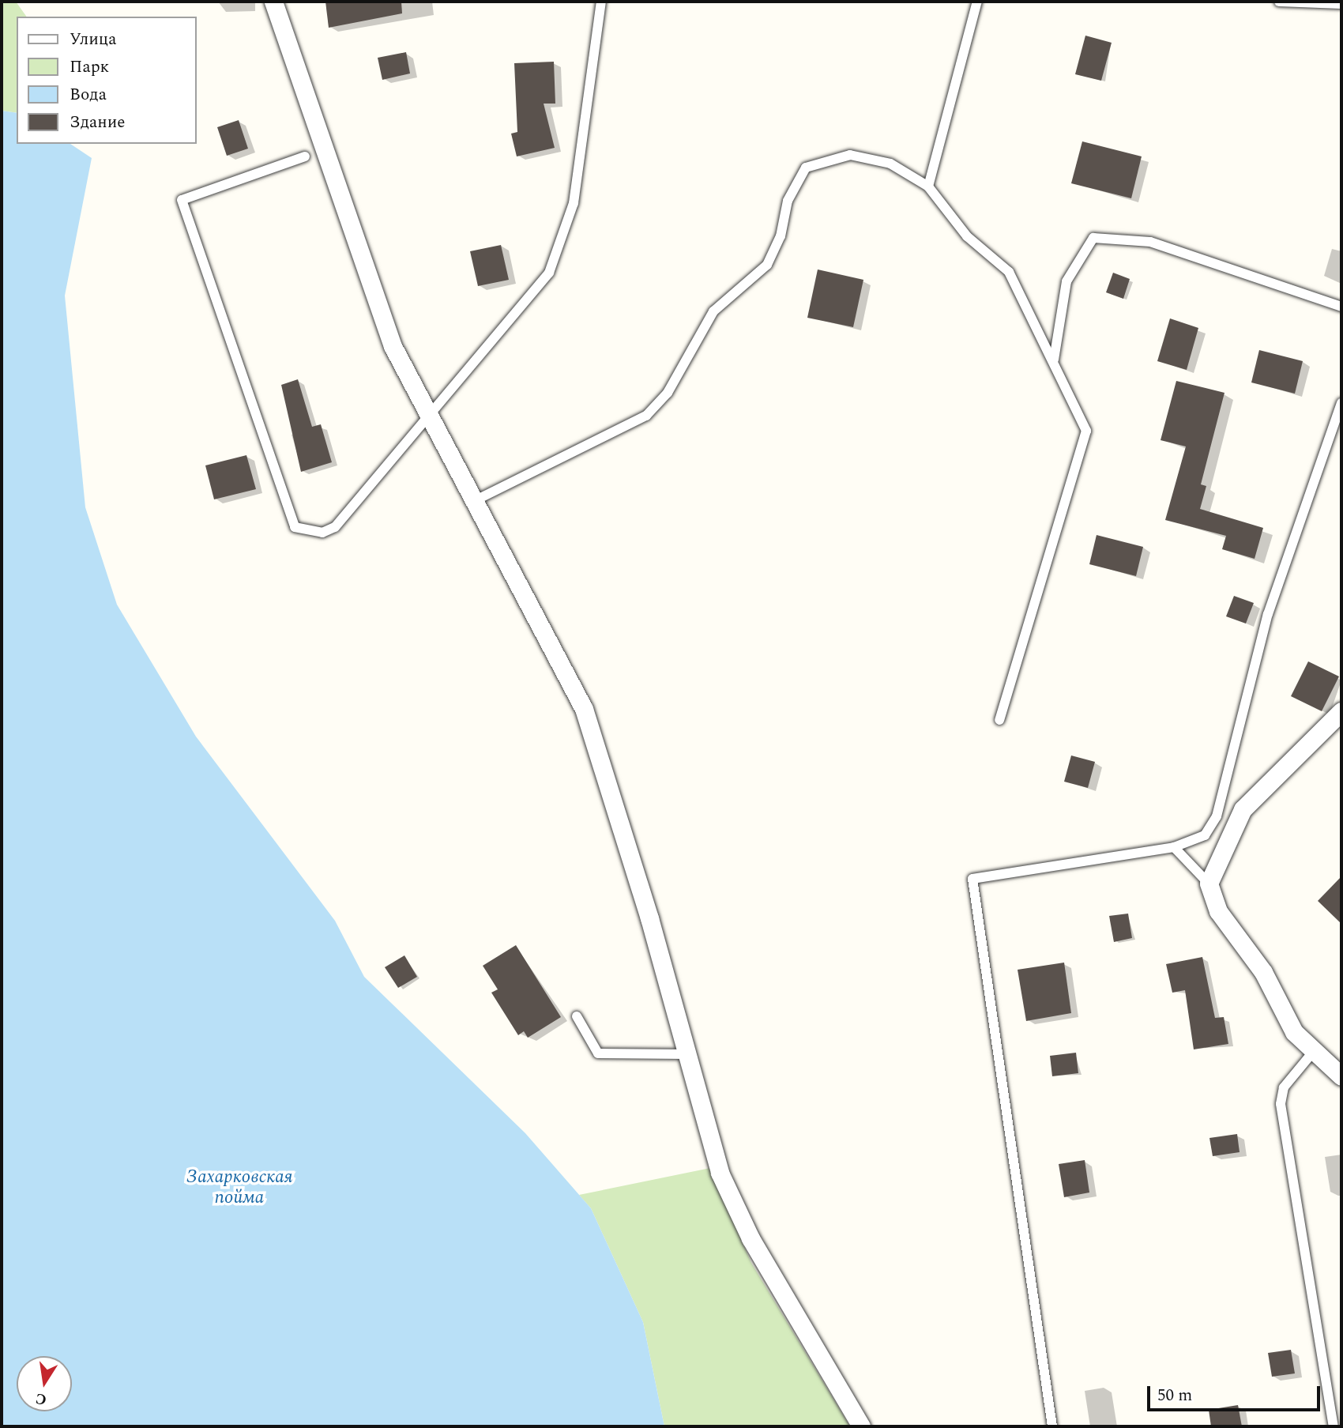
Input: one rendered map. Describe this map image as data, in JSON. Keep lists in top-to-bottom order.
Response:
{
  "water": ["Захарковская пойма"],
  "legend": [
    "Улица",
    "Парк",
    "Вода",
    "Здание"
  ],
  "scale_bar": "50 m",
  "north": "bottom"
}
